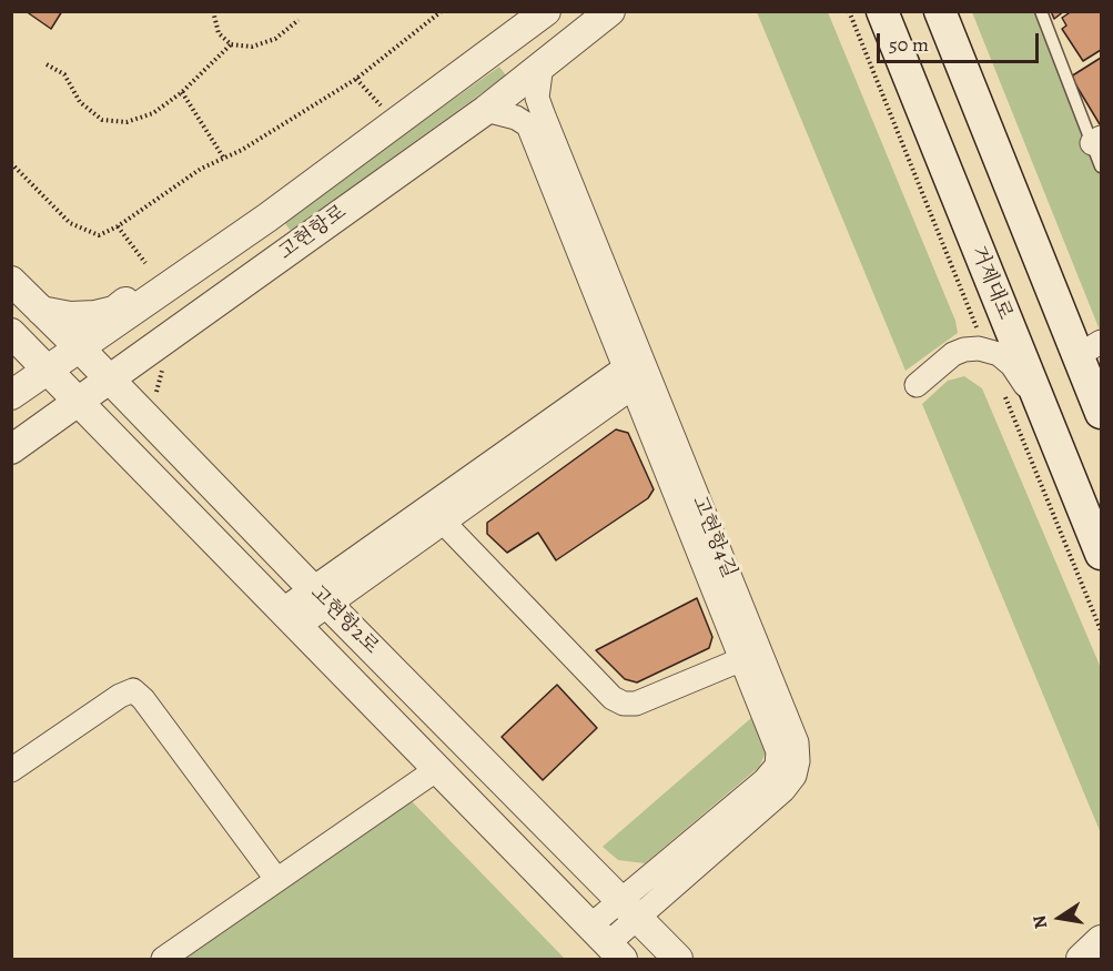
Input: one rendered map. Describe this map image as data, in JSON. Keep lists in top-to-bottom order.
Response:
{
  "streets": {
    "main road": ["거제대로"],
    "street": ["고현항로", "고현항4길", "고현항2로"]
  },
  "crossings": [
    ["고현항로", "고현항4길"],
    ["고현항로", "고현항2로"],
    ["고현항4길", "고현항2로"]
  ],
  "scale_bar": "50 m",
  "north": "left"
}
